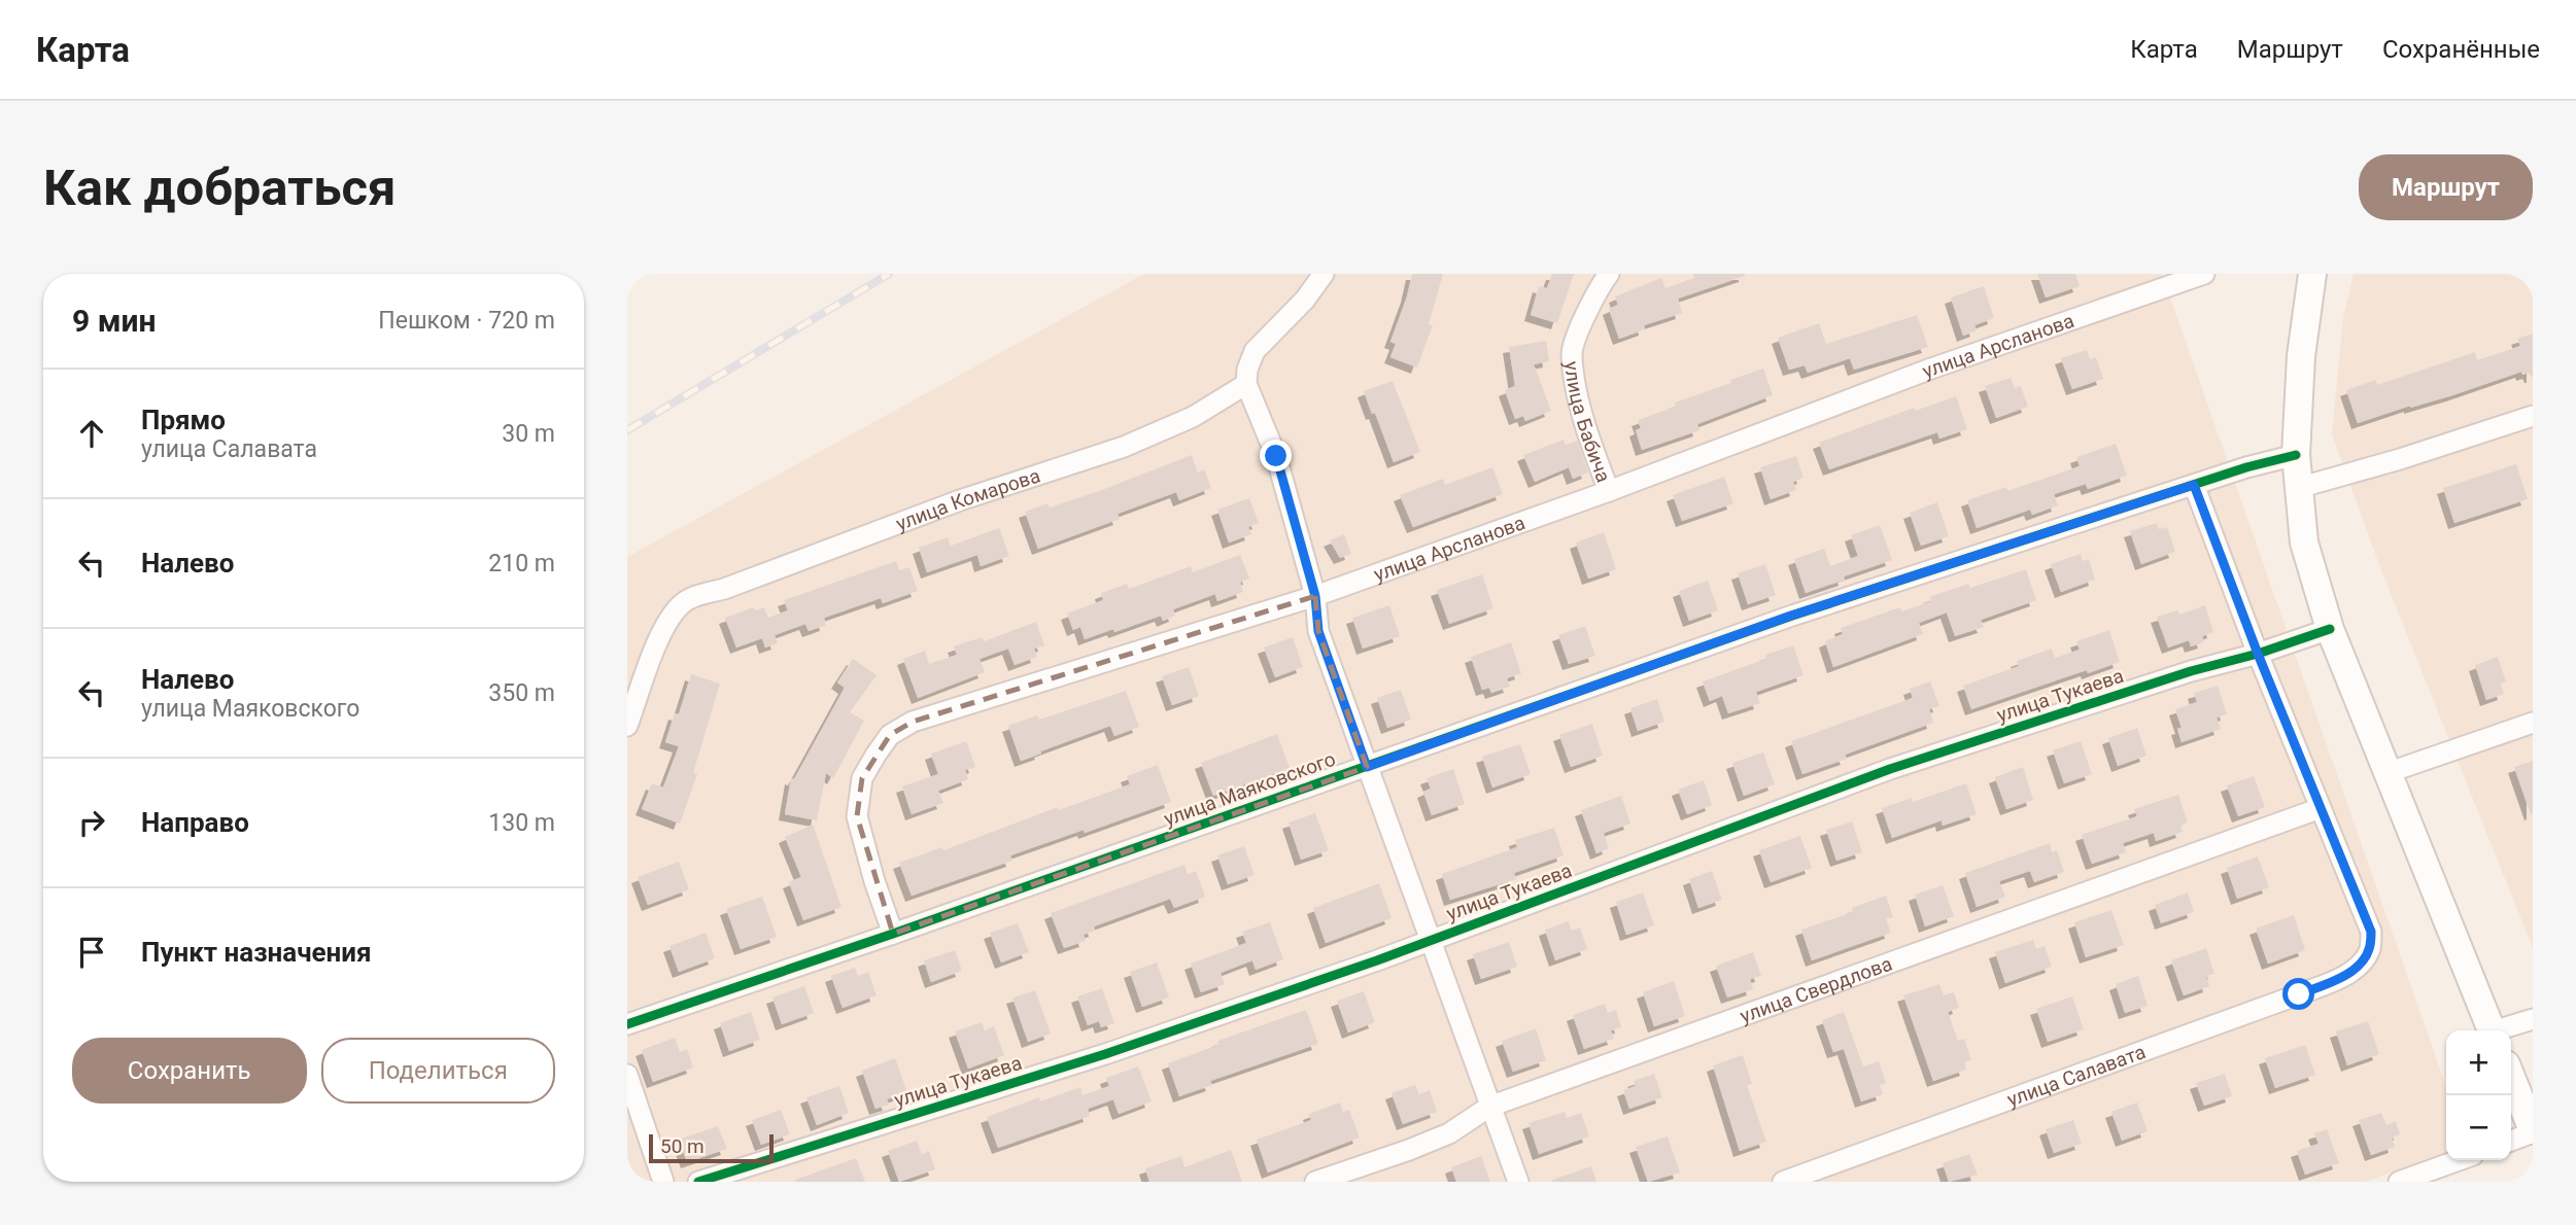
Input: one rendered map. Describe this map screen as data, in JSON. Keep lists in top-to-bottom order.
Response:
{
  "streets": {
    "street": [
      "улица Арсланова",
      "улица Бабича",
      "улица Комарова",
      "улица Тукаева",
      "улица Маяковского",
      "улица Свердлова",
      "улица Салавата"
    ]
  },
  "crossings": [
    ["улица Арсланова", "улица Бабича"],
    ["улица Арсланова", "улица Маяковского"],
    ["улица Свердлова", "улица Салавата"]
  ],
  "scale_bar": "50 m",
  "page": {
    "header": "Карта",
    "nav": ["Карта", "Маршрут", "Сохранённые"],
    "buttons": [
      "Маршрут",
      ["Сохранить", "Поделиться"]
    ],
    "title": "Как добраться",
    "heading": ["9 мин", "Пешком · 720 m"],
    "list": [
      ["Прямо", "улица Салавата", "30 m"],
      ["Налево", "210 m"],
      ["Налево", "улица Маяковского", "350 m"],
      ["Направо", "130 m"],
      "Пункт назначения"
    ],
    "map_buttons": ["+", "−"],
    "scale": "50 m"
  }
}
